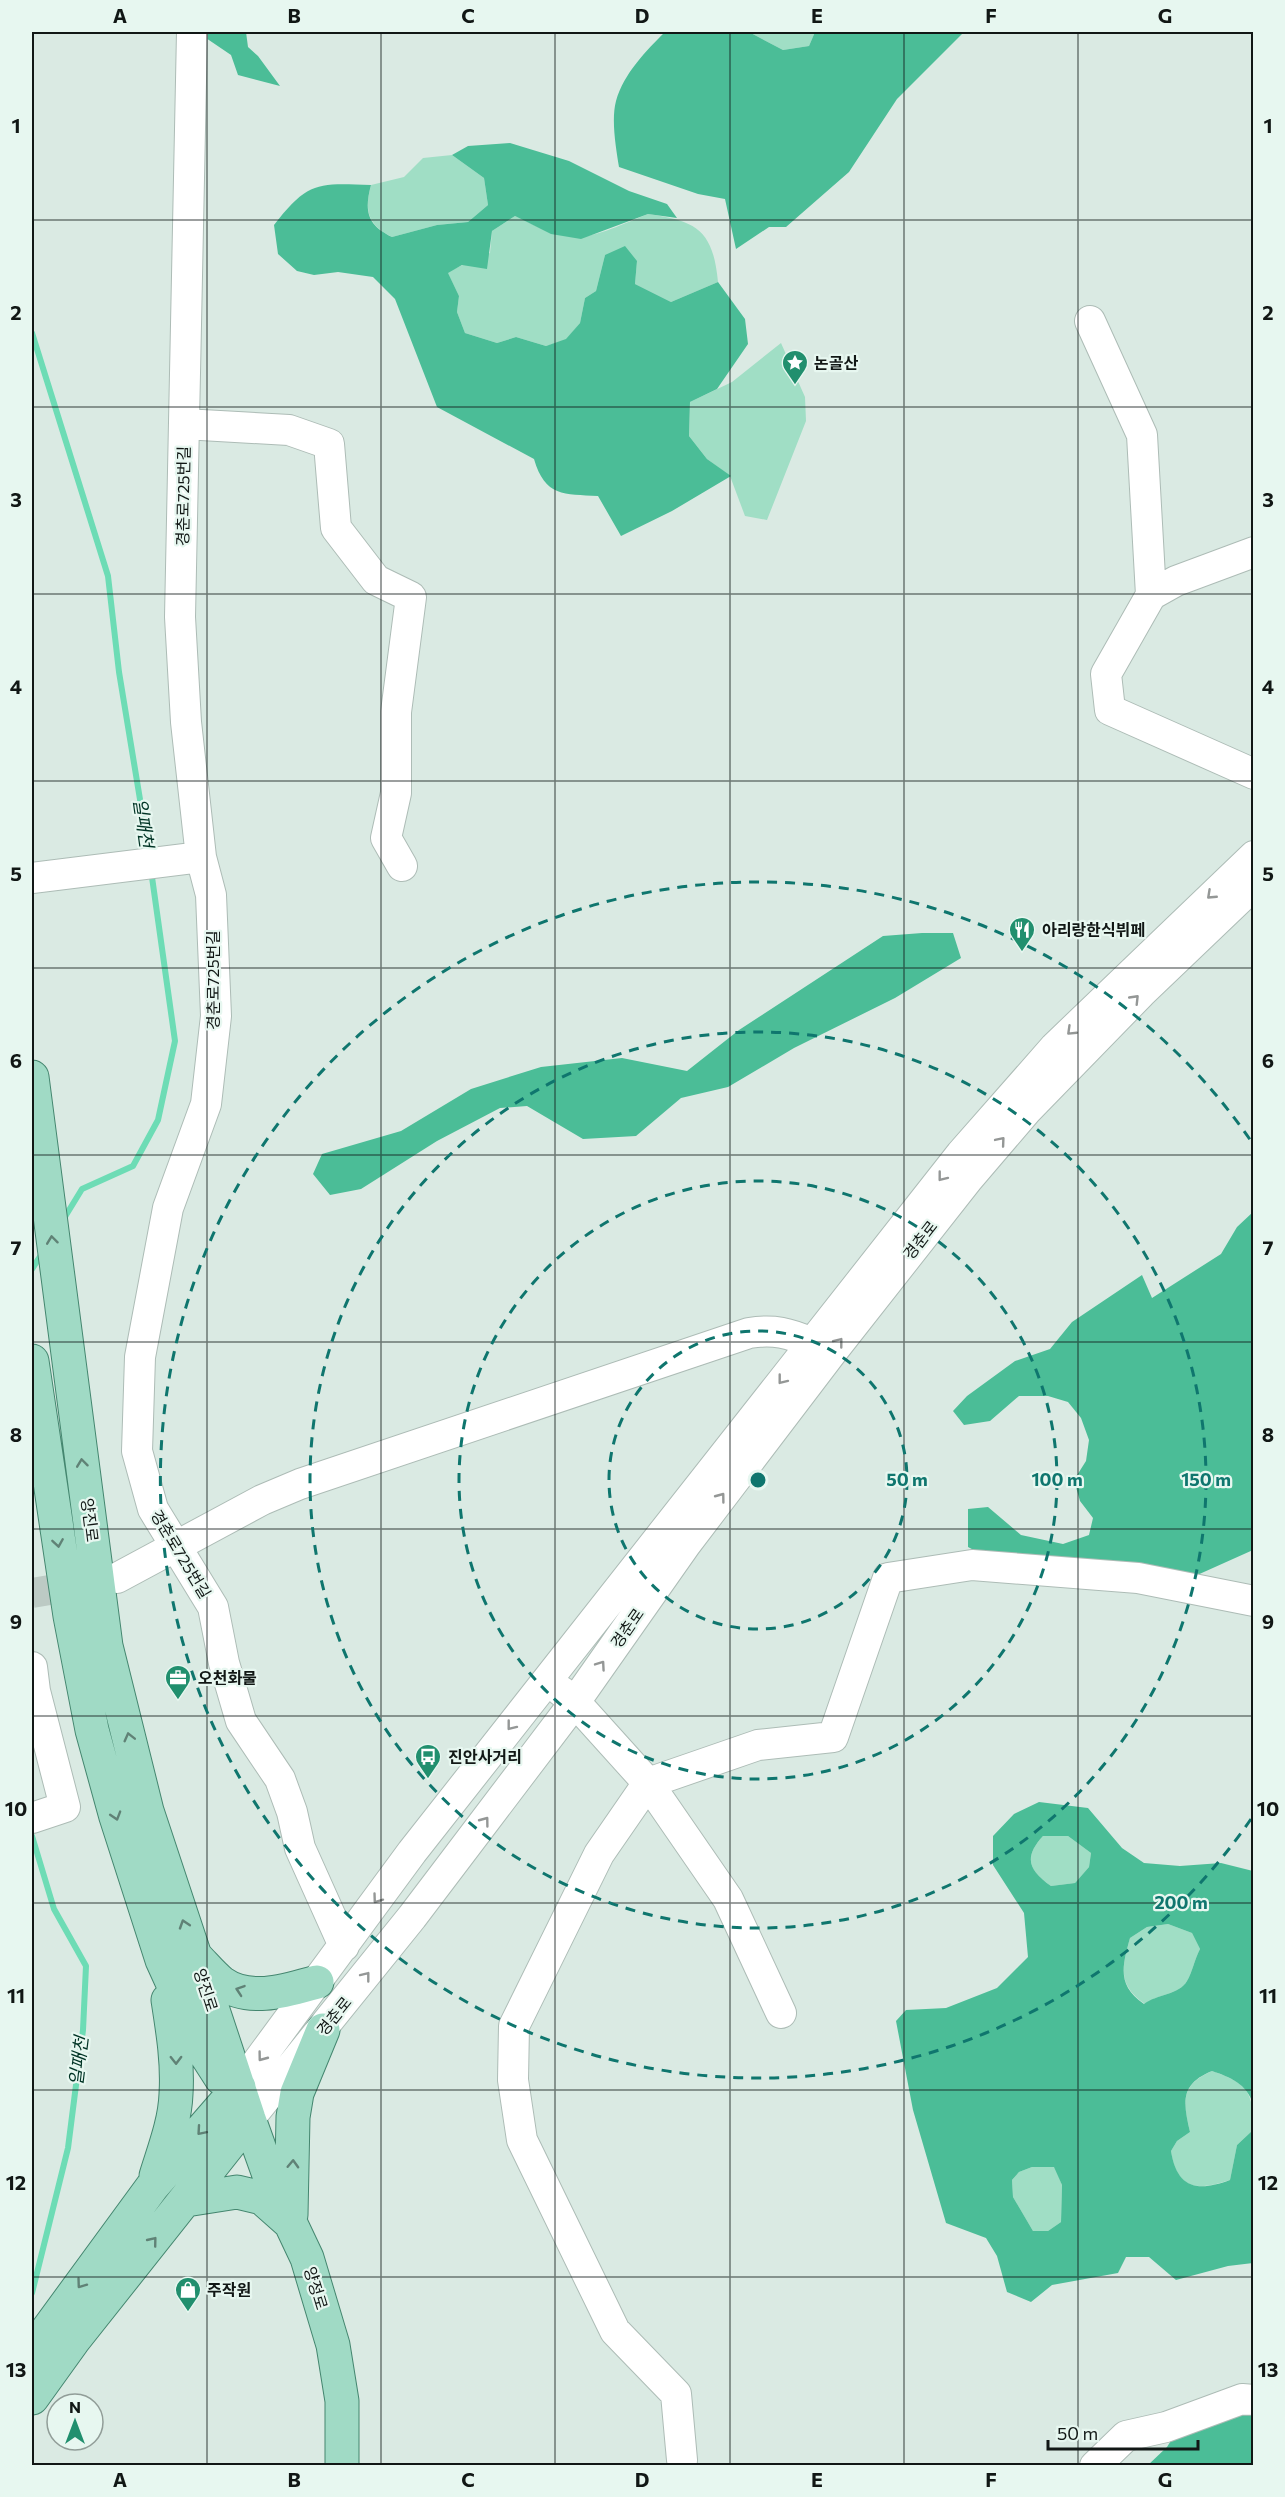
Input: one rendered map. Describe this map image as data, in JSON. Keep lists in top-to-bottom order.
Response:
{
  "streets": {
    "main road": ["경춘로", "양진로", "양정로"],
    "street": ["경춘로725번길"]
  },
  "crossings": [
    ["경춘로725번길", "경춘로"],
    ["경춘로", "양진로"],
    ["경춘로", "양정로"],
    ["양진로", "양정로"]
  ],
  "water": ["일패천"],
  "places": {
    "place": ["논골산"],
    "restaurant": ["아리랑한식뷔페"],
    "office": ["오천화물"],
    "bus stop": ["진안사거리"],
    "shop": ["주작원"]
  },
  "scale_bar": "50 m",
  "north": "top",
  "grid": {
    "columns": [
      "A",
      "B",
      "C",
      "D",
      "E",
      "F",
      "G"
    ],
    "rows": [
      "1",
      "2",
      "3",
      "4",
      "5",
      "6",
      "7",
      "8",
      "9",
      "10",
      "11",
      "12",
      "13"
    ]
  },
  "rings": [
    "50 m",
    "100 m",
    "150 m",
    "200 m"
  ]
}
